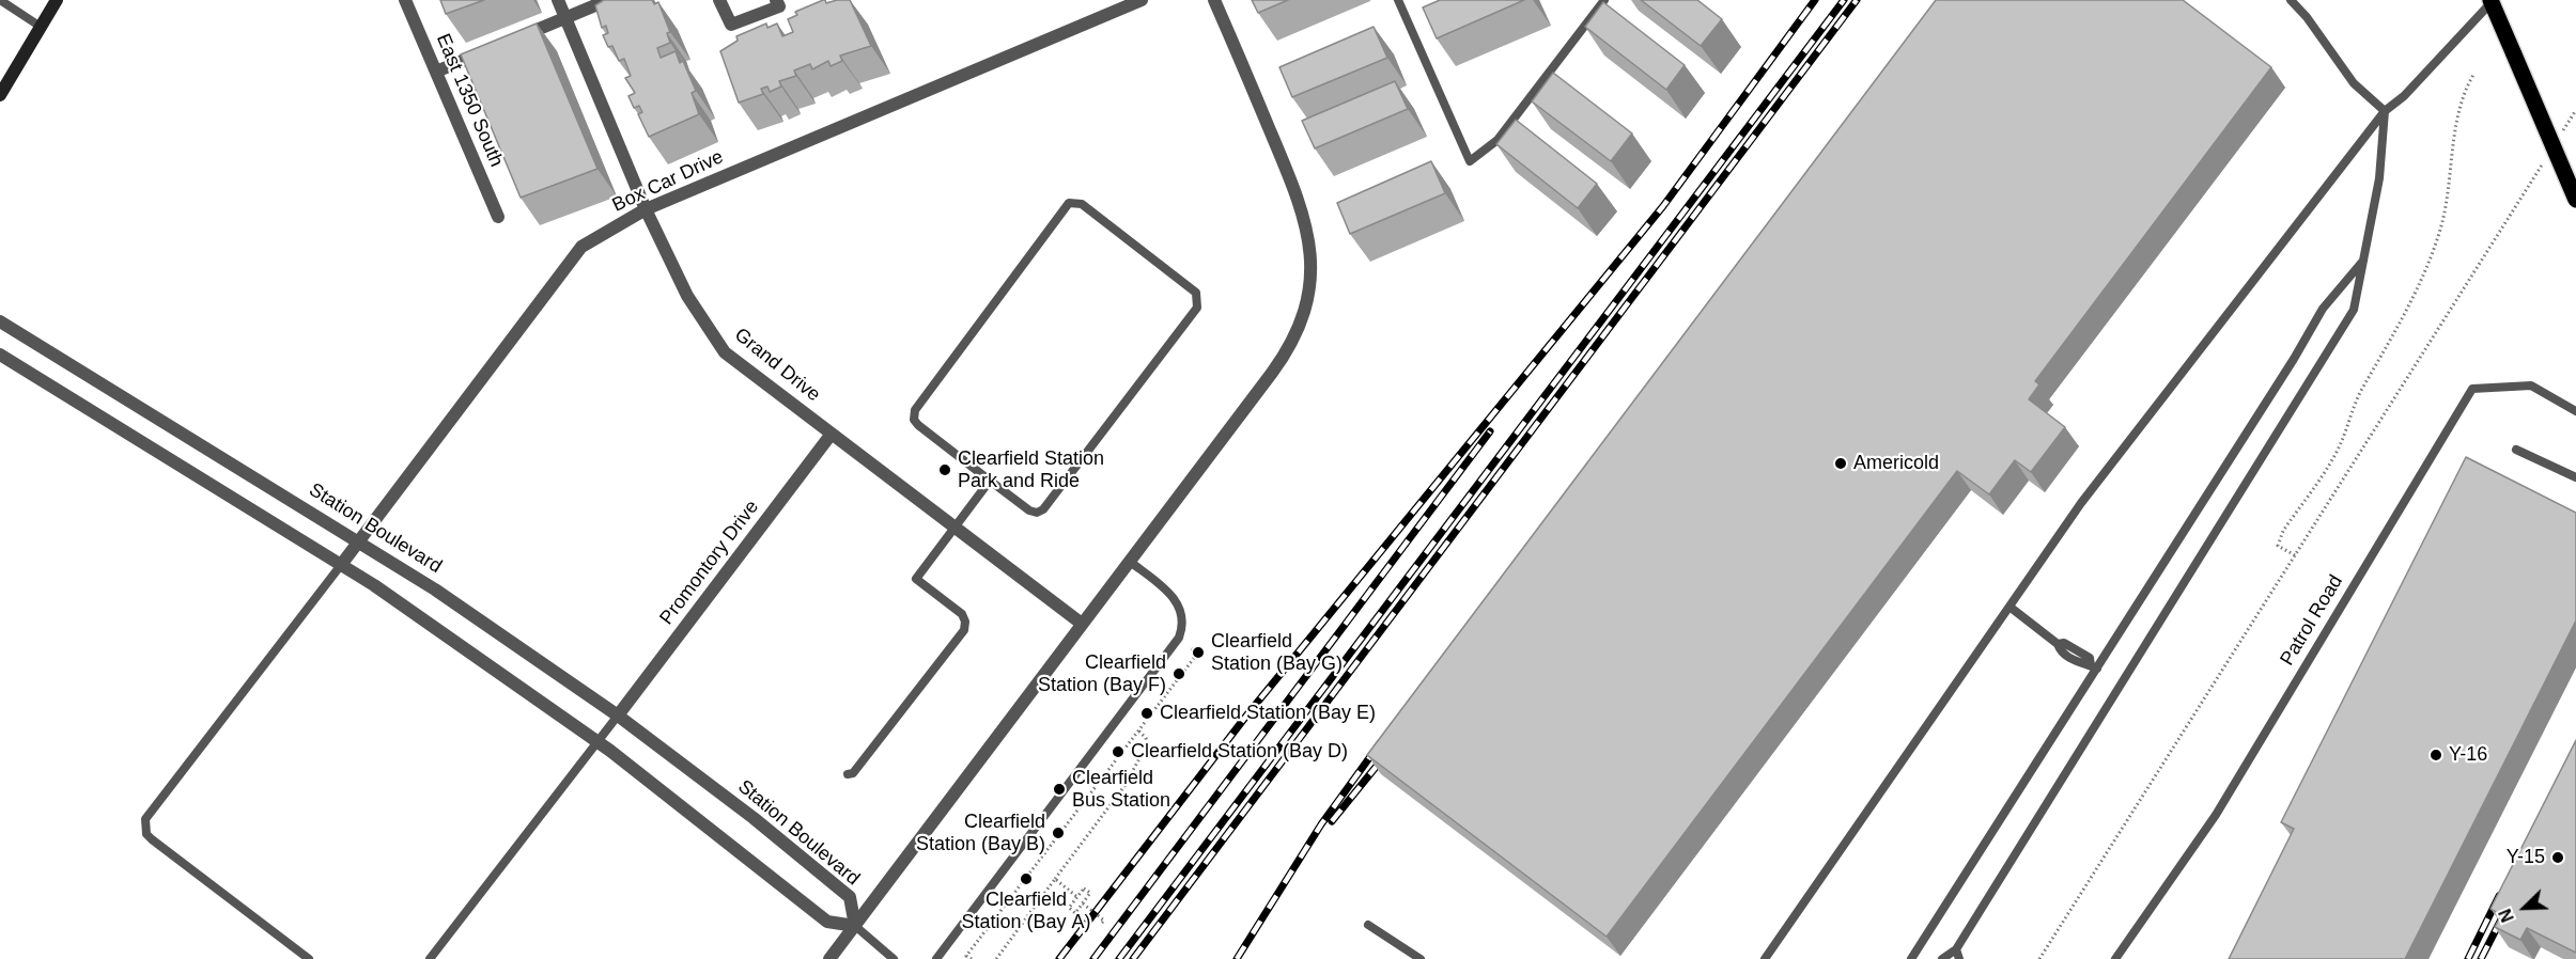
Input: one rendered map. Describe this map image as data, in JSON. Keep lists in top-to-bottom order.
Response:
{
  "streets": {
    "street": [
      "East 1350 South",
      "Box Car Drive",
      "Grand Drive",
      "Station Boulevard",
      "Promontory Drive"
    ],
    "lane": ["Patrol Road"]
  },
  "crossings": [
    ["Box Car Drive", "Grand Drive"],
    ["Box Car Drive", "Station Boulevard"],
    ["Grand Drive", "Promontory Drive"],
    ["Station Boulevard", "Promontory Drive"]
  ],
  "places": [
    "Americold",
    "Clearfield Station Park and Ride",
    "Clearfield Station (Bay G)",
    "Clearfield Station (Bay F)",
    "Clearfield Station (Bay E)",
    "Clearfield Station (Bay D)",
    "Y-16",
    "Clearfield Bus Station",
    "Clearfield Station (Bay B)",
    "Y-15",
    "Clearfield Station (Bay A)"
  ],
  "north": "bottom left"
}
